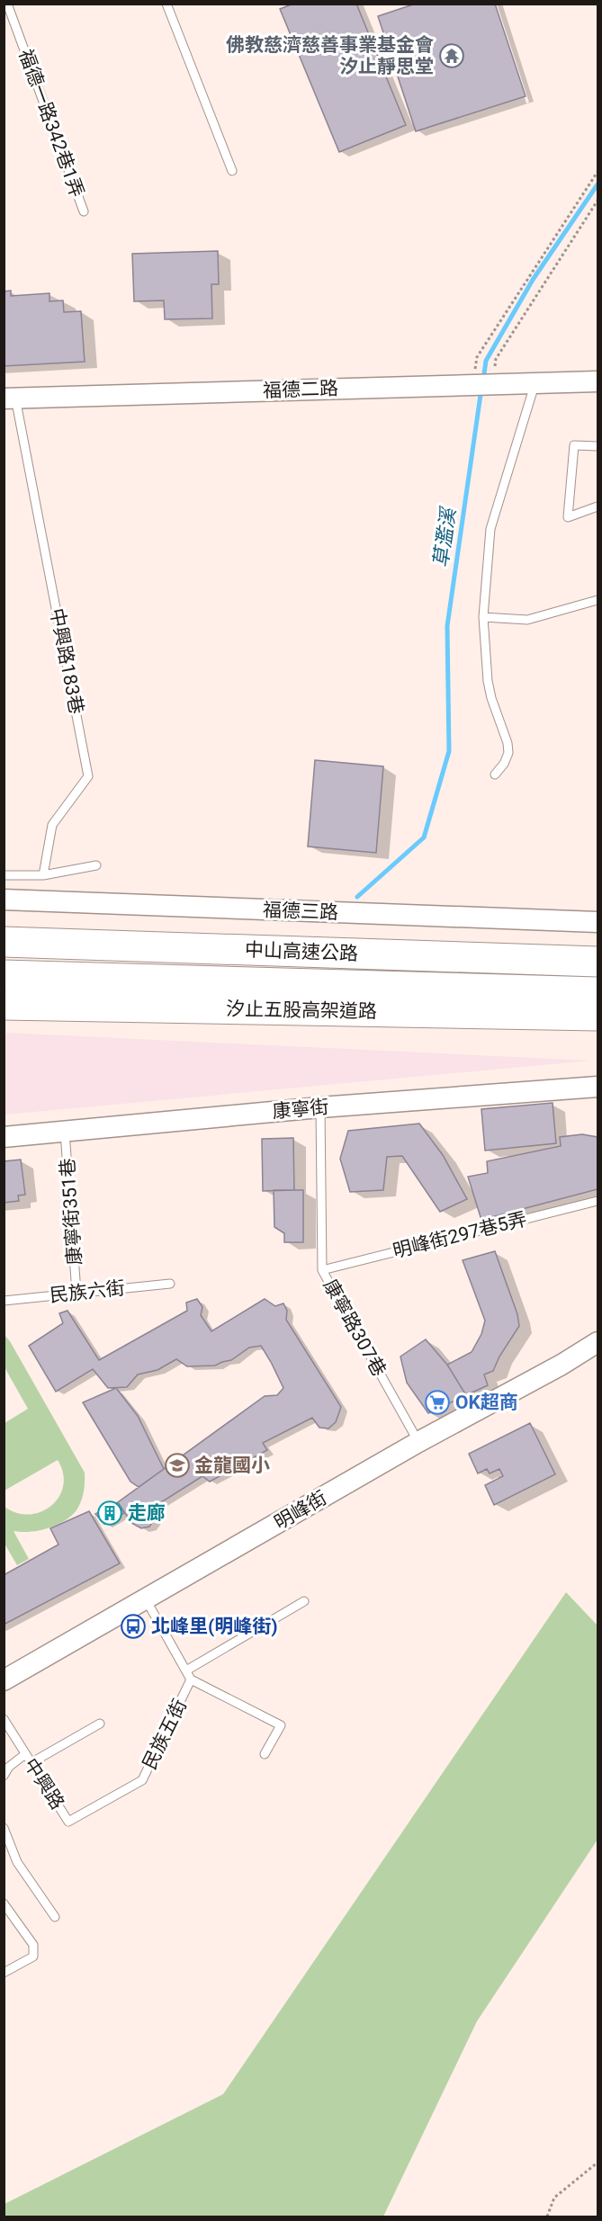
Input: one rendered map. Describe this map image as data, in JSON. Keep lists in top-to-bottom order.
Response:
{
  "streets": {
    "highway": ["中山高速公路", "汐止五股高架道路"],
    "street": [
      "福德二路",
      "福德三路",
      "康寧街",
      "明峰街"
    ],
    "lane": [
      "福德一路342巷1弄",
      "中興路183巷",
      "康寧街351巷",
      "明峰街297巷5弄",
      "民族六街",
      "康寧路307巷",
      "民族五街",
      "中興路"
    ]
  },
  "crossings": [
    ["福德二路", "中興路183巷"],
    ["康寧街", "康寧街351巷"],
    ["康寧街", "康寧路307巷"],
    ["康寧街351巷", "民族六街"],
    ["明峰街297巷5弄", "康寧路307巷"],
    ["康寧路307巷", "明峰街"],
    ["明峰街", "民族五街"],
    ["民族五街", "中興路"]
  ],
  "water": ["草濫溪"],
  "places": {
    "temple": ["佛教慈濟慈善事業基金會 汐止靜思堂"],
    "supermarket": ["OK超商"],
    "school or university": ["金龍國小"],
    "building": ["走廊"],
    "bus stop": ["北峰里(明峰街)"]
  }
}
